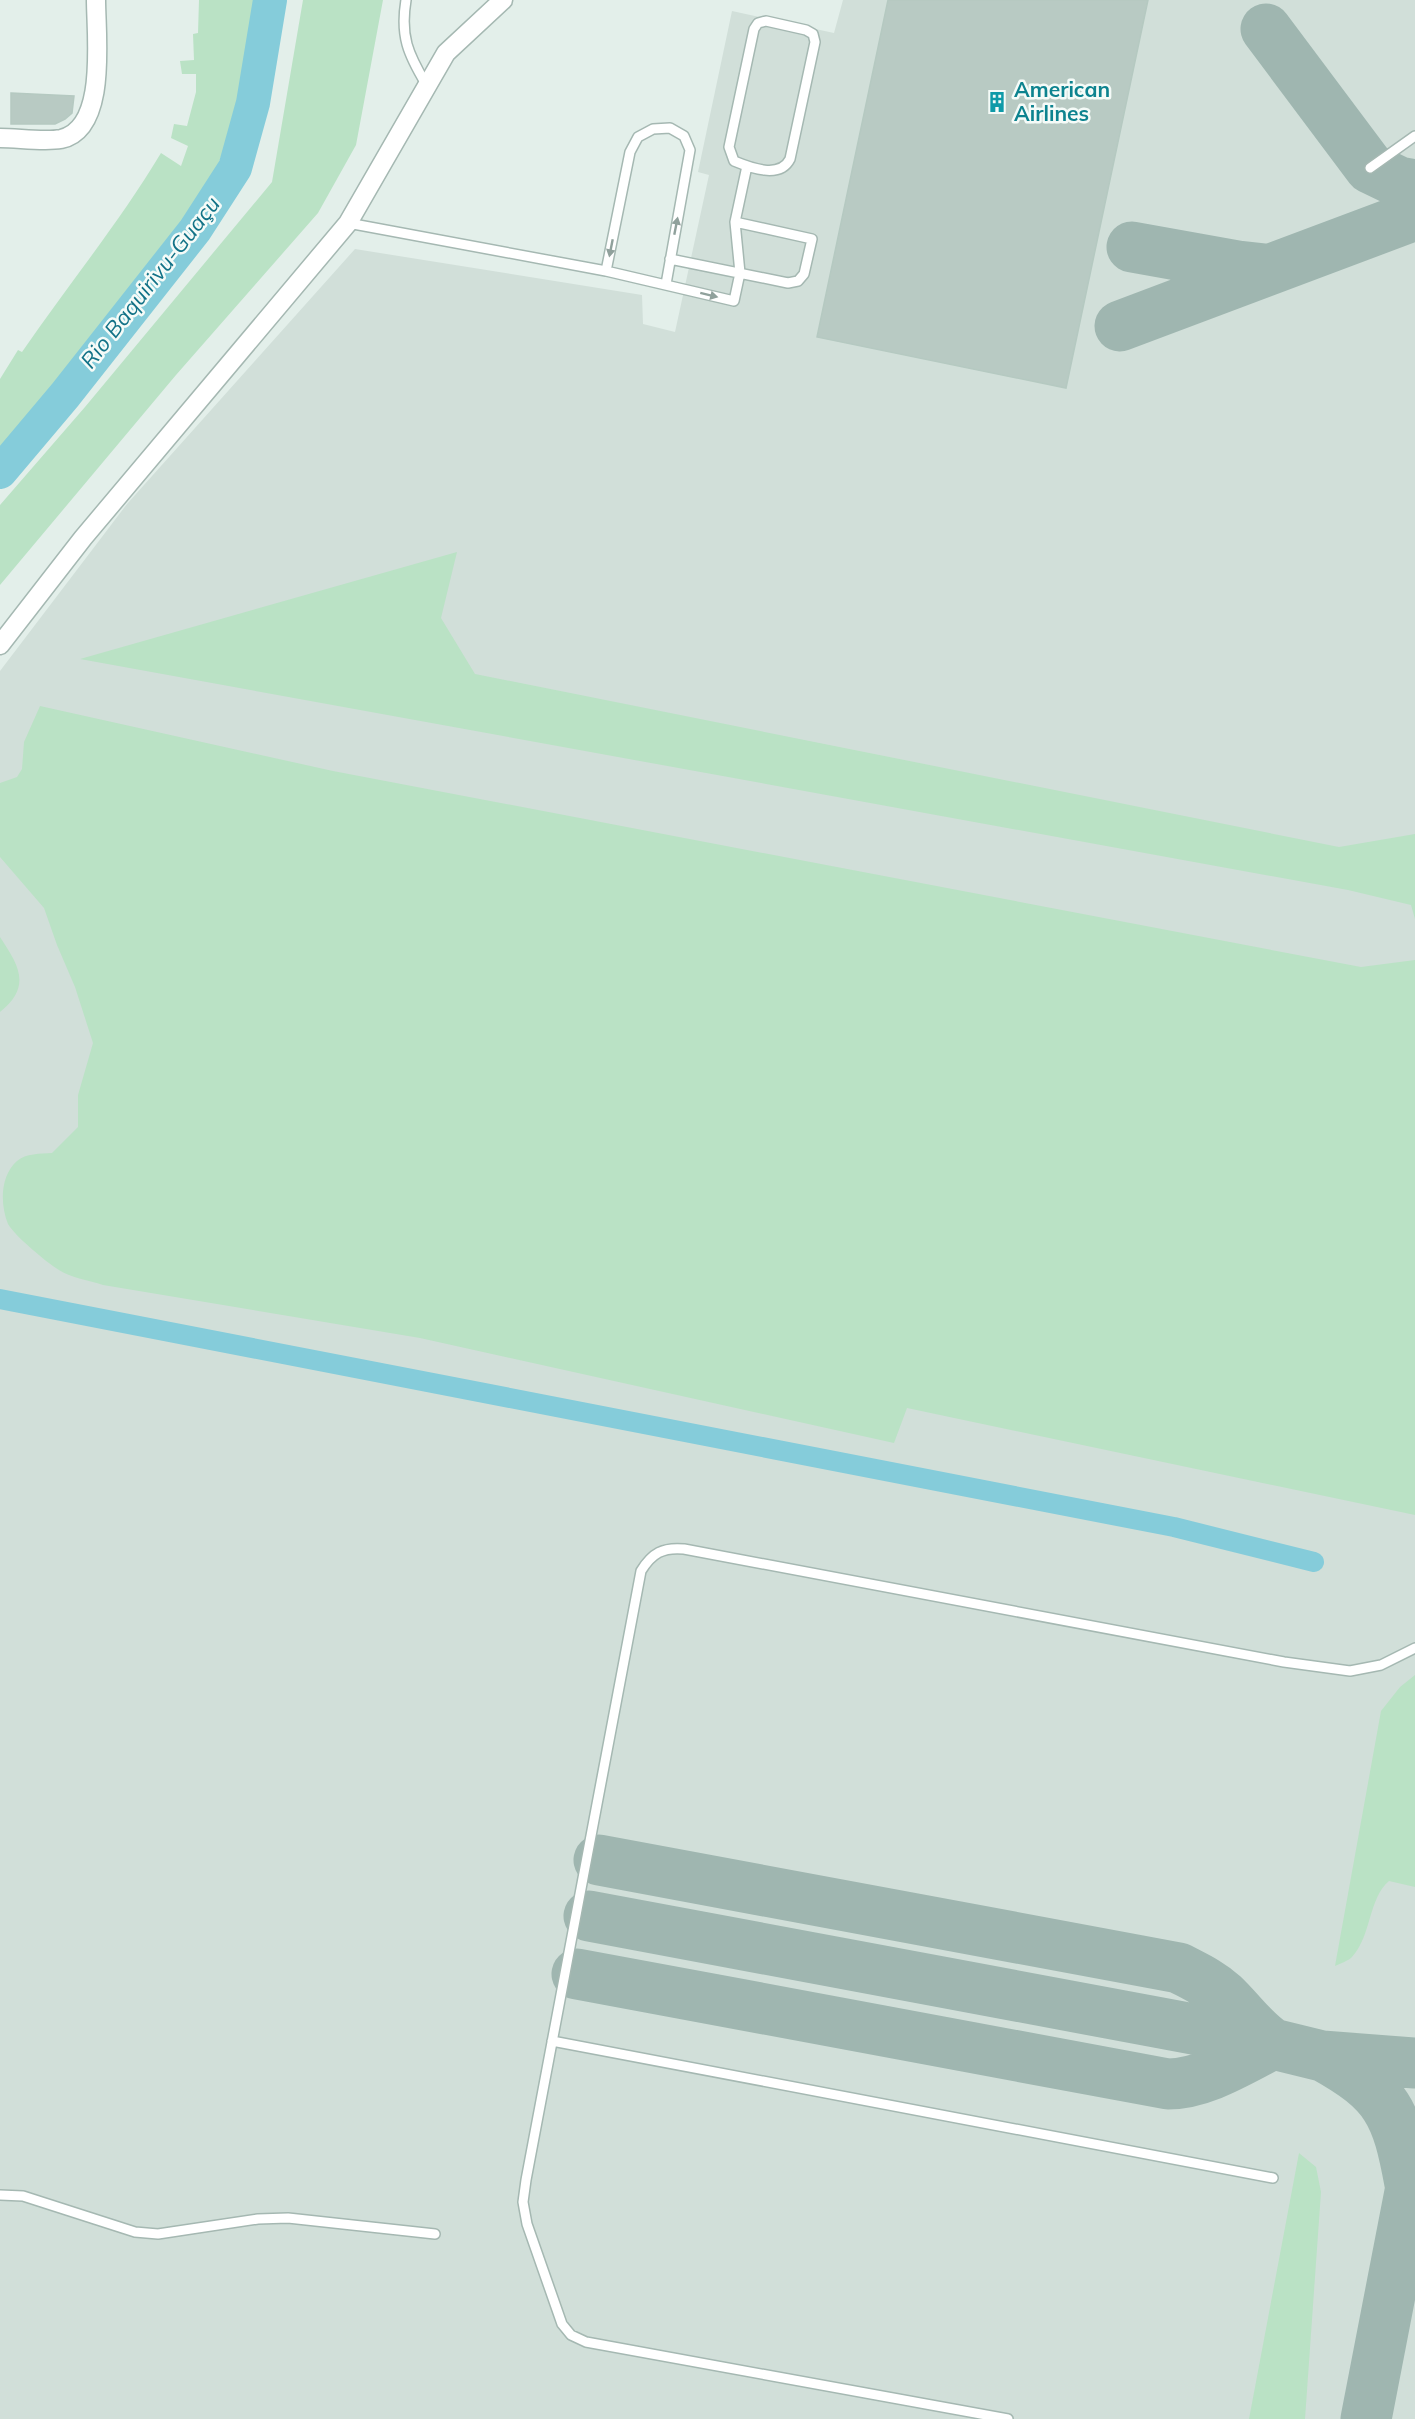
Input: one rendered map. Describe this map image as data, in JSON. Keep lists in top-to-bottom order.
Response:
{
  "water": ["Rio Baquirivu-Guaçu"],
  "places": {
    "building": ["American Airlines"]
  }
}
